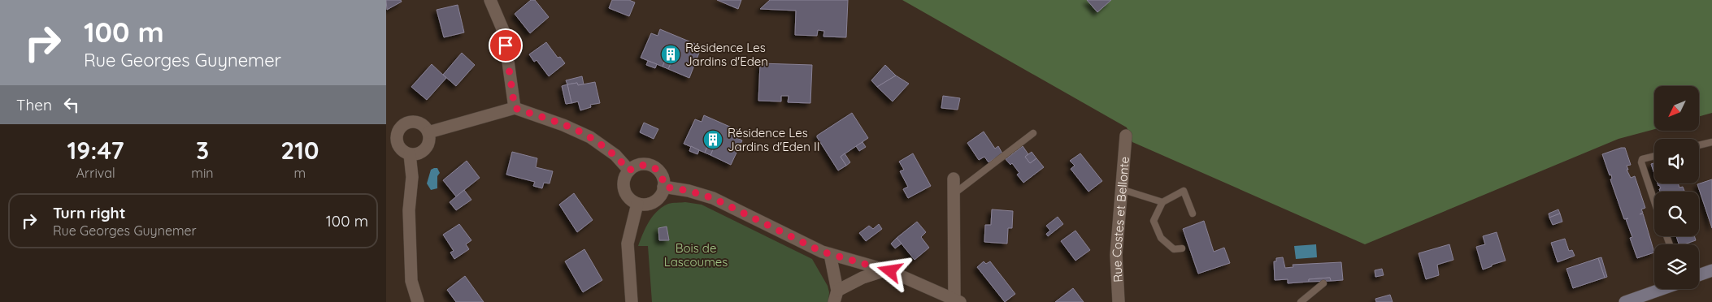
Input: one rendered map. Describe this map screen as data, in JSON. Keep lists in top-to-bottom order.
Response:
{
  "streets": {
    "street": ["Rue Costes et Bellonte"]
  },
  "parks": ["Bois de Lascoumes"],
  "places": {
    "building": ["Résidence Les Jardins d'Eden", "Résidence Les Jardins d'Eden II"]
  },
  "north": "bottom left",
  "page": {
    "turn": ["100 m", "Rue Georges Guynemer"],
    "then": "Then",
    "eta": [
      "19:47",
      "Arrival",
      "3",
      "min",
      "210",
      "m"
    ],
    "list": [
      {
        "name": "Turn right",
        "note": "Rue Georges Guynemer",
        "value": "100 m"
      }
    ]
  }
}
